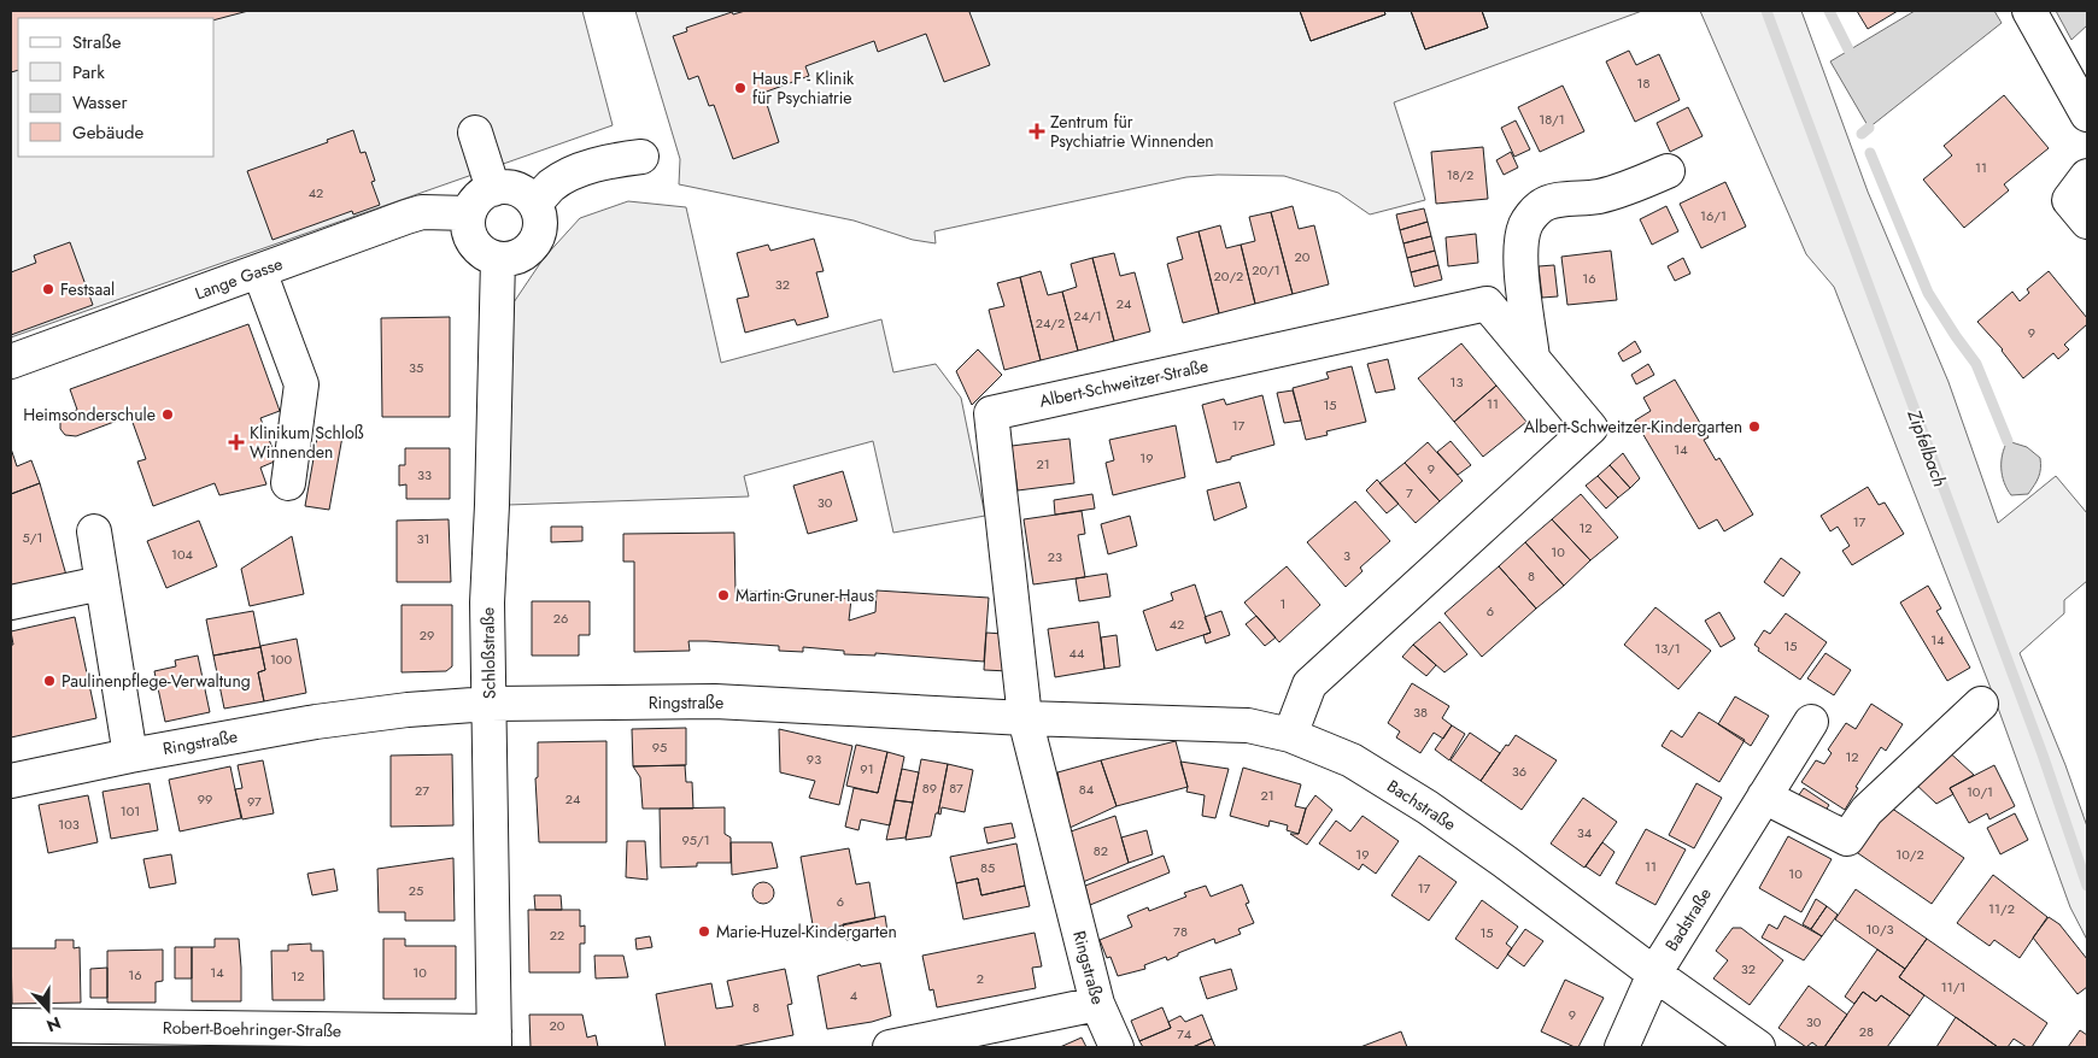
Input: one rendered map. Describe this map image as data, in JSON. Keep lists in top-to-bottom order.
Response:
{
  "streets": {
    "street": [
      "Lange Gasse",
      "Albert-Schweitzer-Straße",
      "Schloßstraße",
      "Ringstraße",
      "Bachstraße",
      "Badstraße",
      "Robert-Boehringer-Straße"
    ]
  },
  "crossings": [
    ["Lange Gasse", "Schloßstraße"],
    ["Albert-Schweitzer-Straße", "Ringstraße"],
    ["Albert-Schweitzer-Straße", "Bachstraße"],
    ["Schloßstraße", "Ringstraße"],
    ["Schloßstraße", "Robert-Boehringer-Straße"],
    ["Ringstraße", "Bachstraße"],
    ["Bachstraße", "Badstraße"]
  ],
  "water": ["Zipfelbach"],
  "places": {
    "other": [
      "Haus F - Klinik für Psychiatrie",
      "Festsaal",
      "Heimsonderschule",
      "Albert-Schweitzer-Kindergarten",
      "Martin-Gruner-Haus",
      "Paulinenpflege-Verwaltung",
      "Marie-Huzel-Kindergarten"
    ],
    "health": ["Zentrum für Psychiatrie Winnenden", "Klinikum Schloß Winnenden"]
  },
  "house_numbers": [
    "18",
    "18/1",
    "11",
    "18/2",
    "42",
    "16/1",
    "20",
    "20/1",
    "20/2",
    "16",
    "32",
    "24",
    "24/1",
    "24/2",
    "9",
    "35",
    "13",
    "11",
    "15",
    "17",
    "14",
    "19",
    "21",
    "9",
    "33",
    "7",
    "30",
    "17",
    "12",
    "5/1",
    "31",
    "10",
    "104",
    "3",
    "23",
    "8",
    "1",
    "6",
    "26",
    "42",
    "29",
    "14",
    "15",
    "13/1",
    "44",
    "100",
    "38",
    "95",
    "12",
    "93",
    "91",
    "36",
    "89",
    "87",
    "84",
    "27",
    "10/1",
    "21",
    "99",
    "24",
    "97",
    "101",
    "103",
    "34",
    "95/1",
    "82",
    "19",
    "10/2",
    "11",
    "85",
    "10",
    "17",
    "25",
    "6",
    "11/2",
    "10/3",
    "78",
    "15",
    "22",
    "32",
    "14",
    "10",
    "16",
    "12",
    "2",
    "11/1",
    "4",
    "8",
    "9",
    "30",
    "20",
    "28",
    "74"
  ],
  "legend": [
    "Straße",
    "Park",
    "Wasser",
    "Gebäude"
  ],
  "north": "bottom"
}
